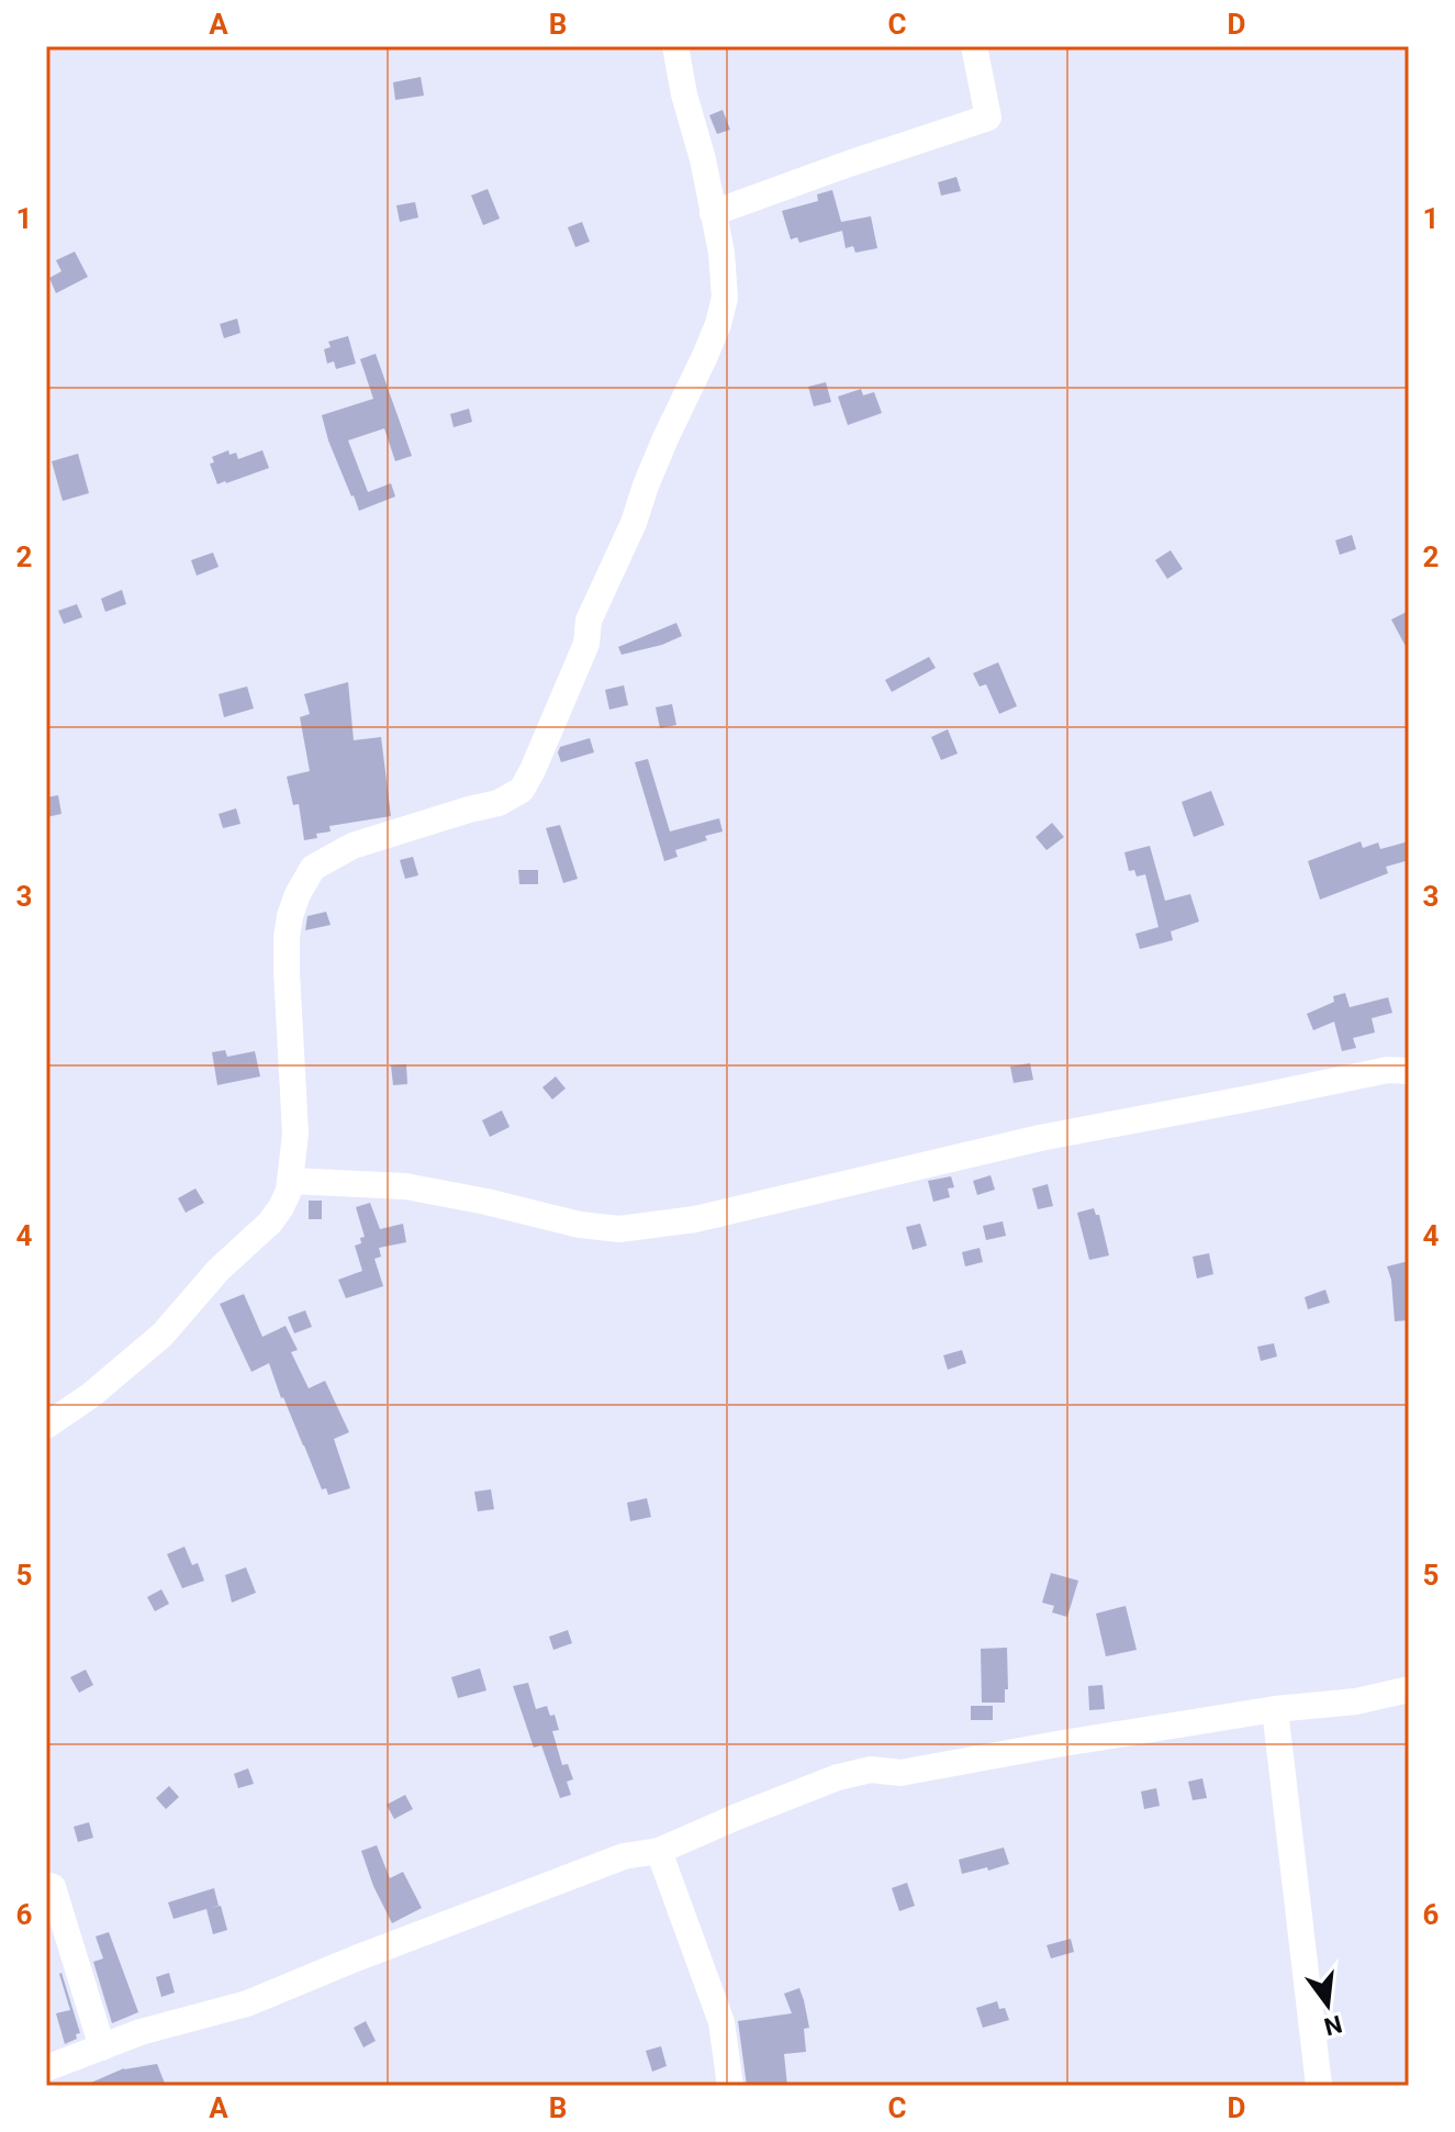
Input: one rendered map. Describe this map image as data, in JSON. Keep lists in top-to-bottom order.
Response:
{
  "north": "bottom",
  "grid": {
    "columns": [
      "A",
      "B",
      "C",
      "D"
    ],
    "rows": [
      "1",
      "2",
      "3",
      "4",
      "5",
      "6"
    ]
  }
}
